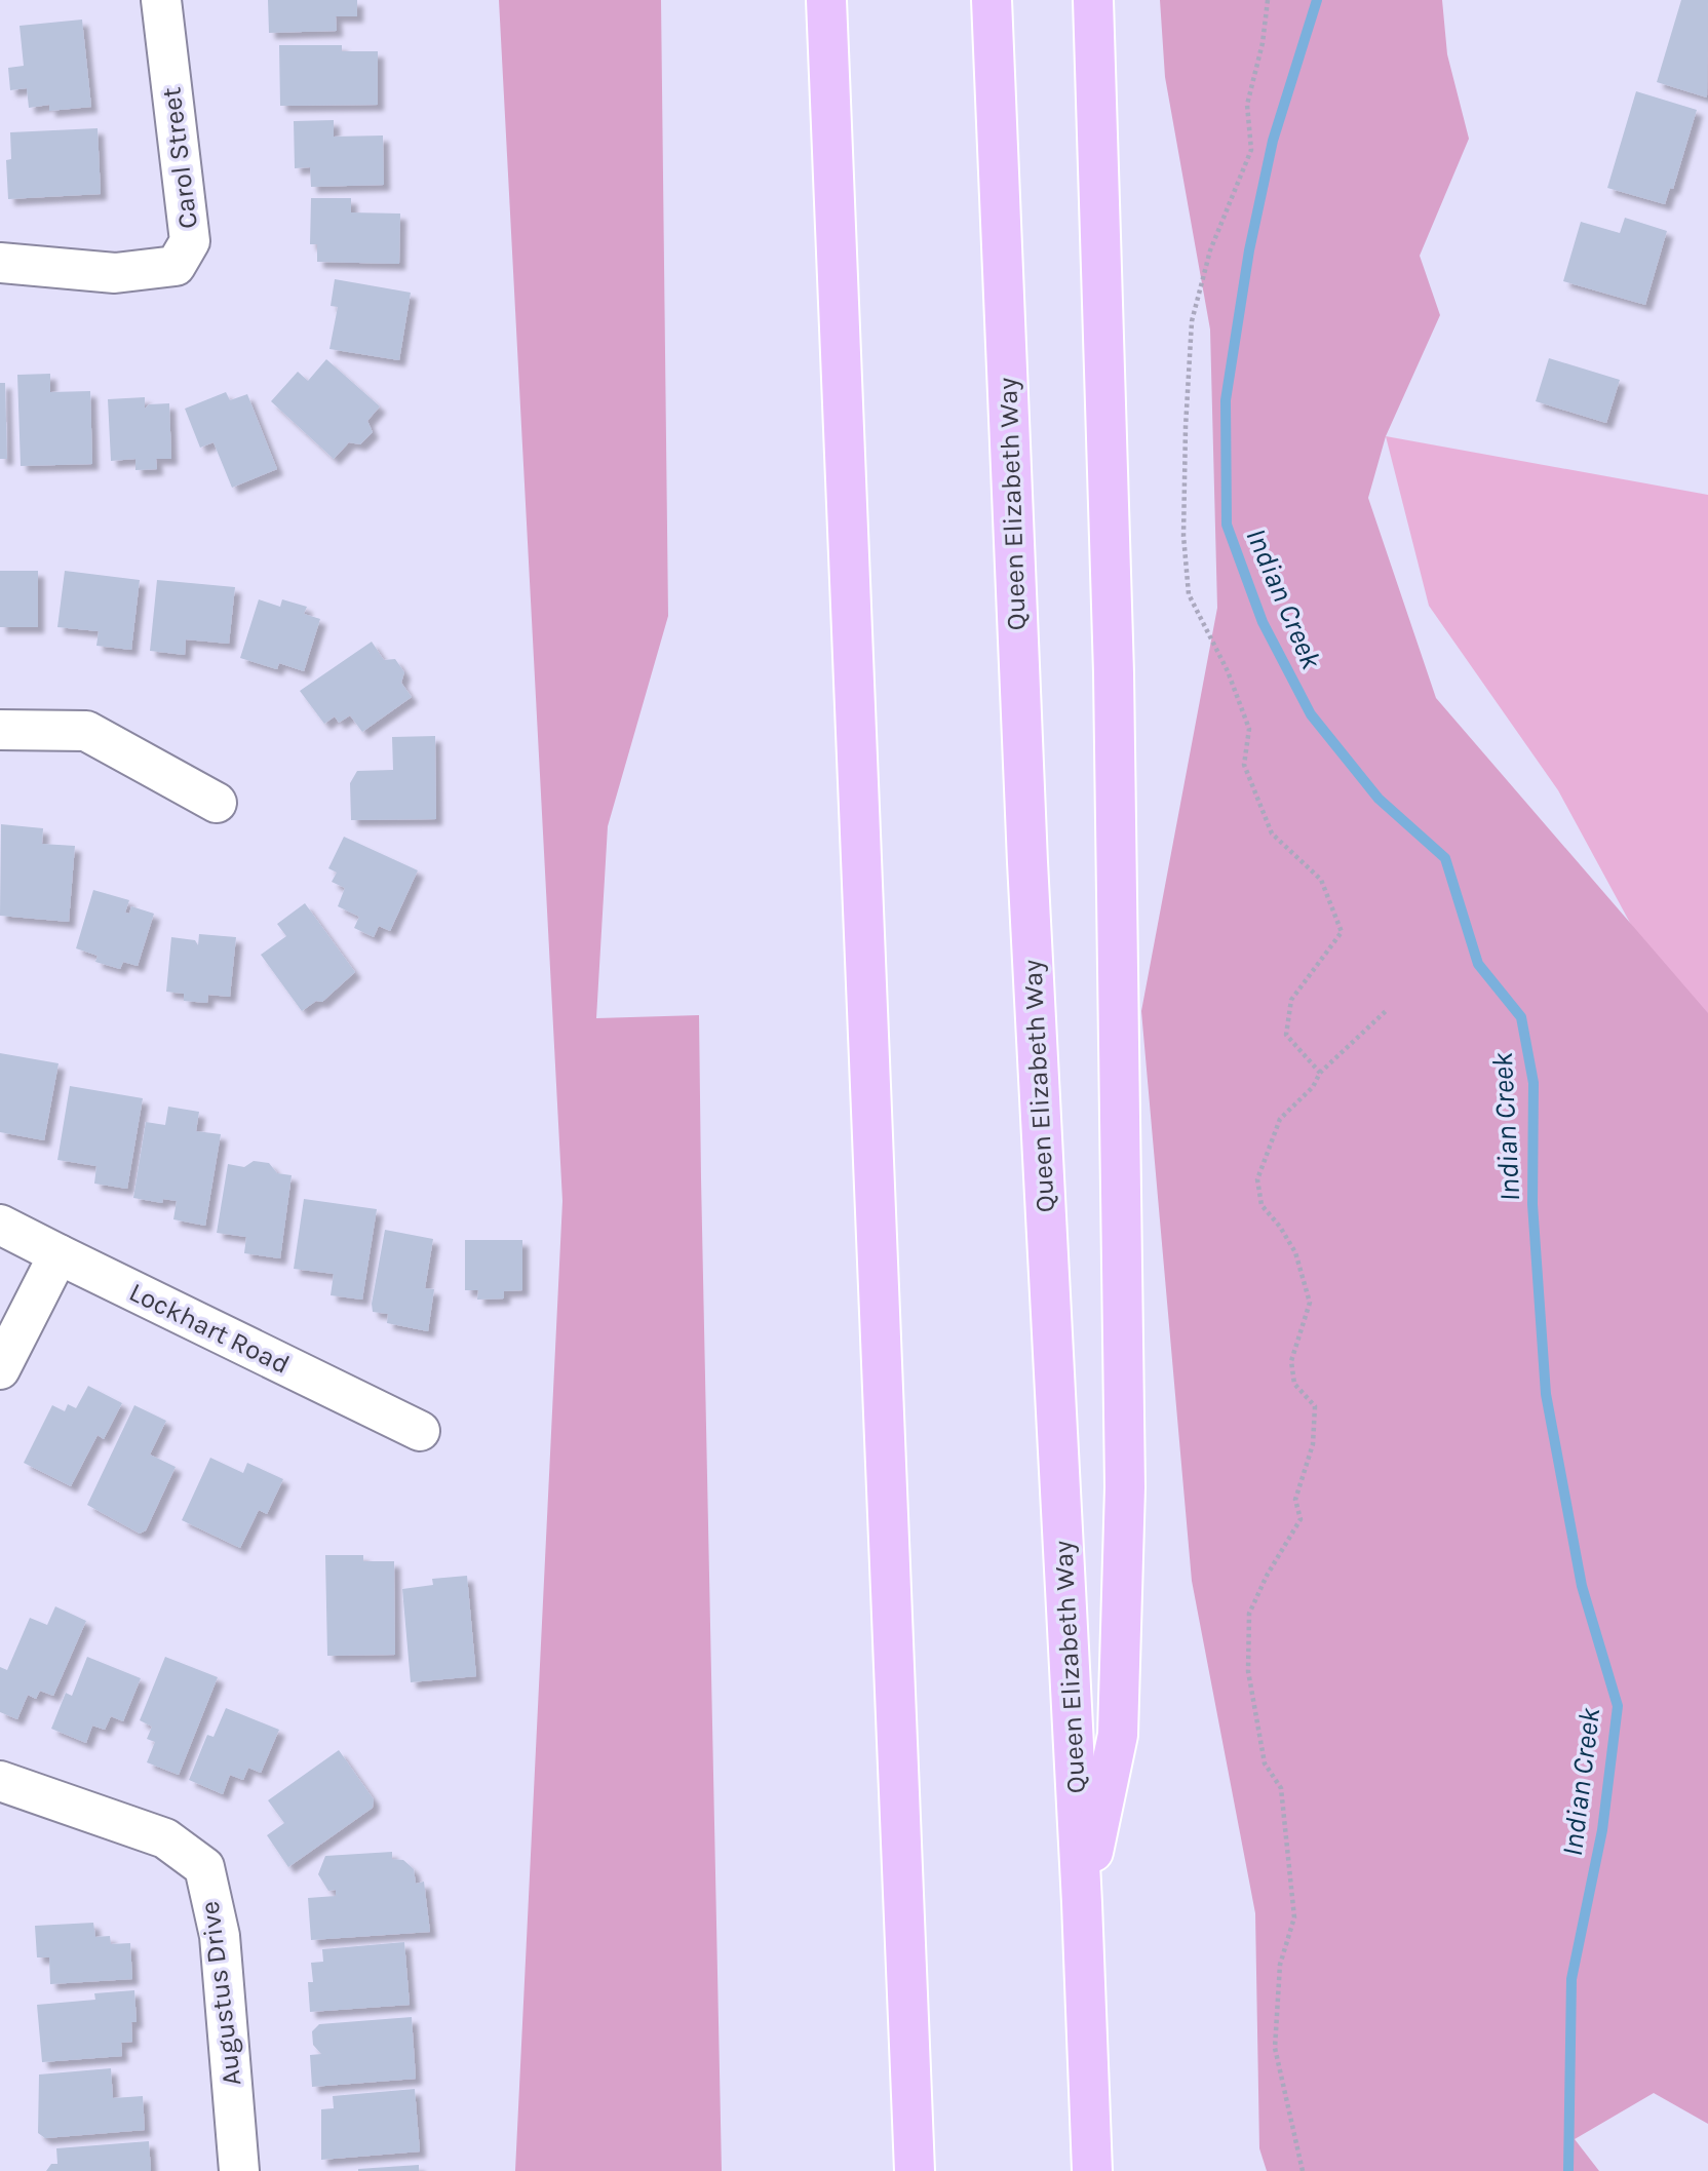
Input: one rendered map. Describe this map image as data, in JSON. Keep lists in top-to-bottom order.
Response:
{
  "streets": {
    "highway": ["Queen Elizabeth Way"],
    "street": ["Carol Street", "Lockhart Road", "Augustus Drive"]
  },
  "water": ["Indian Creek"]
}
